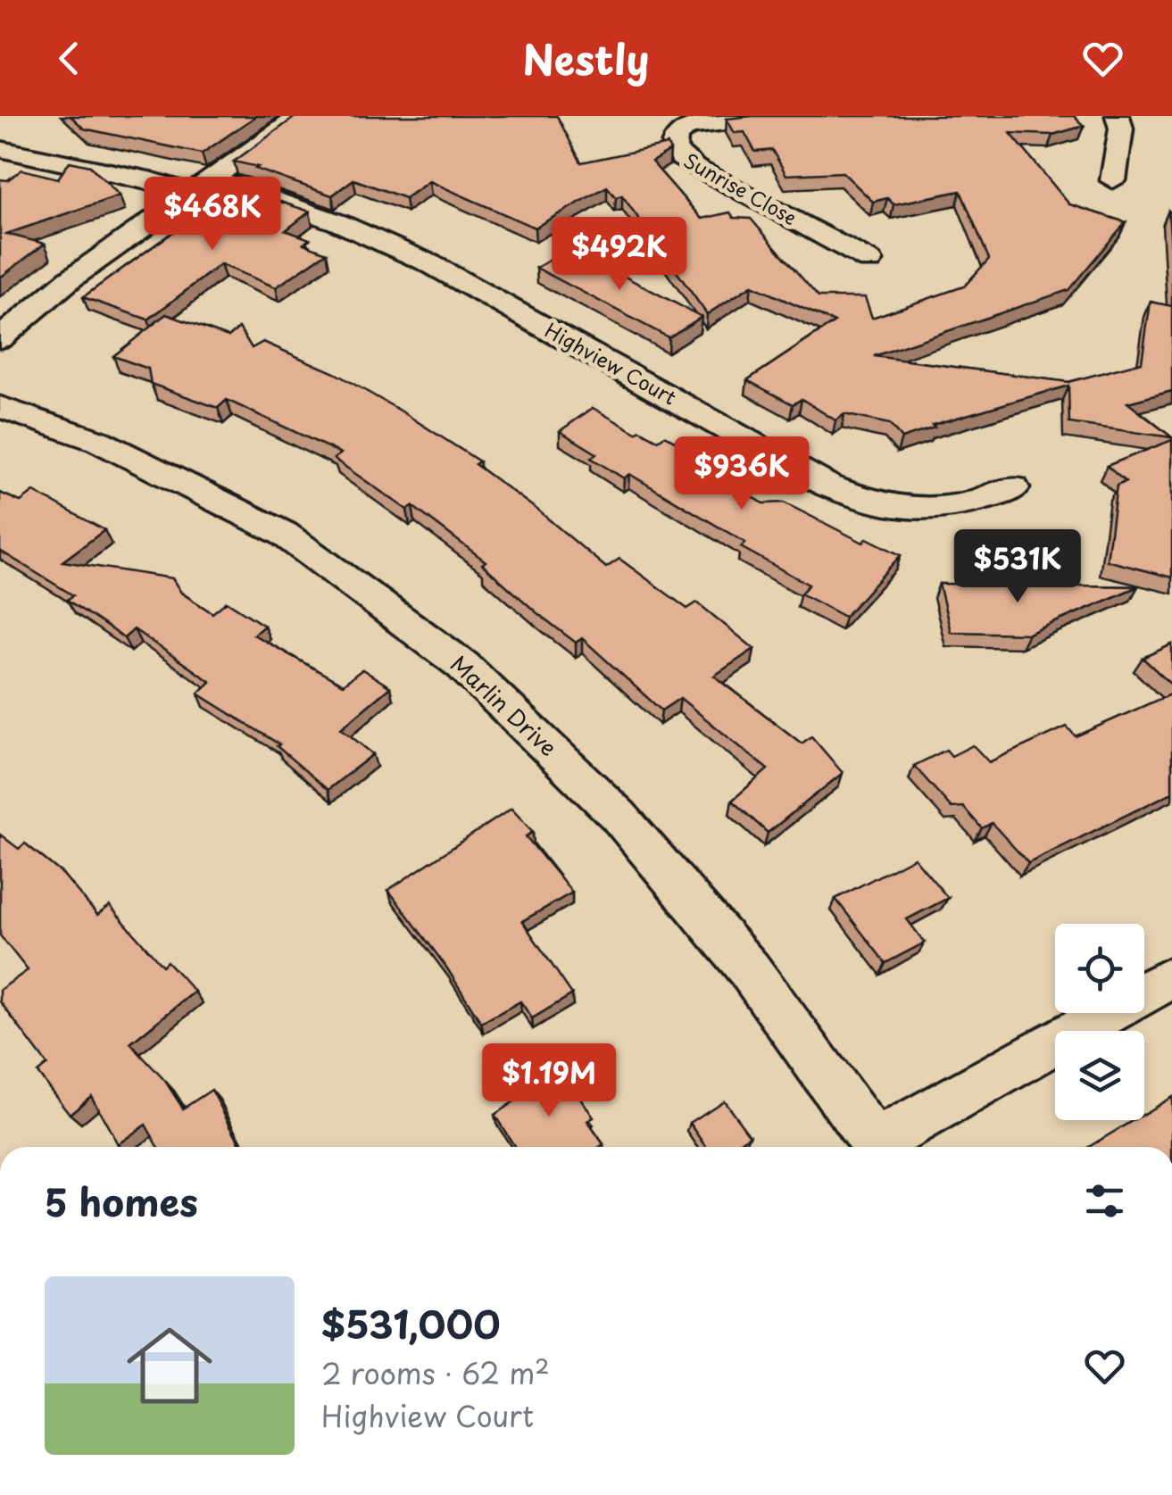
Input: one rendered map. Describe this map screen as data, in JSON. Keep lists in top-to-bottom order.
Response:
{
  "streets": {
    "street": ["Sunrise Close", "Highview Court", "Marlin Drive"]
  },
  "page": {
    "header": "Nestly",
    "price": [
      "$468K",
      "$492K",
      "$936K",
      "$531K",
      "$1.19M"
    ],
    "heading": "5 homes",
    "list": [
      {
        "name": "$531,000",
        "note": "2 rooms · 62 m² · Highview Court"
      }
    ]
  }
}
